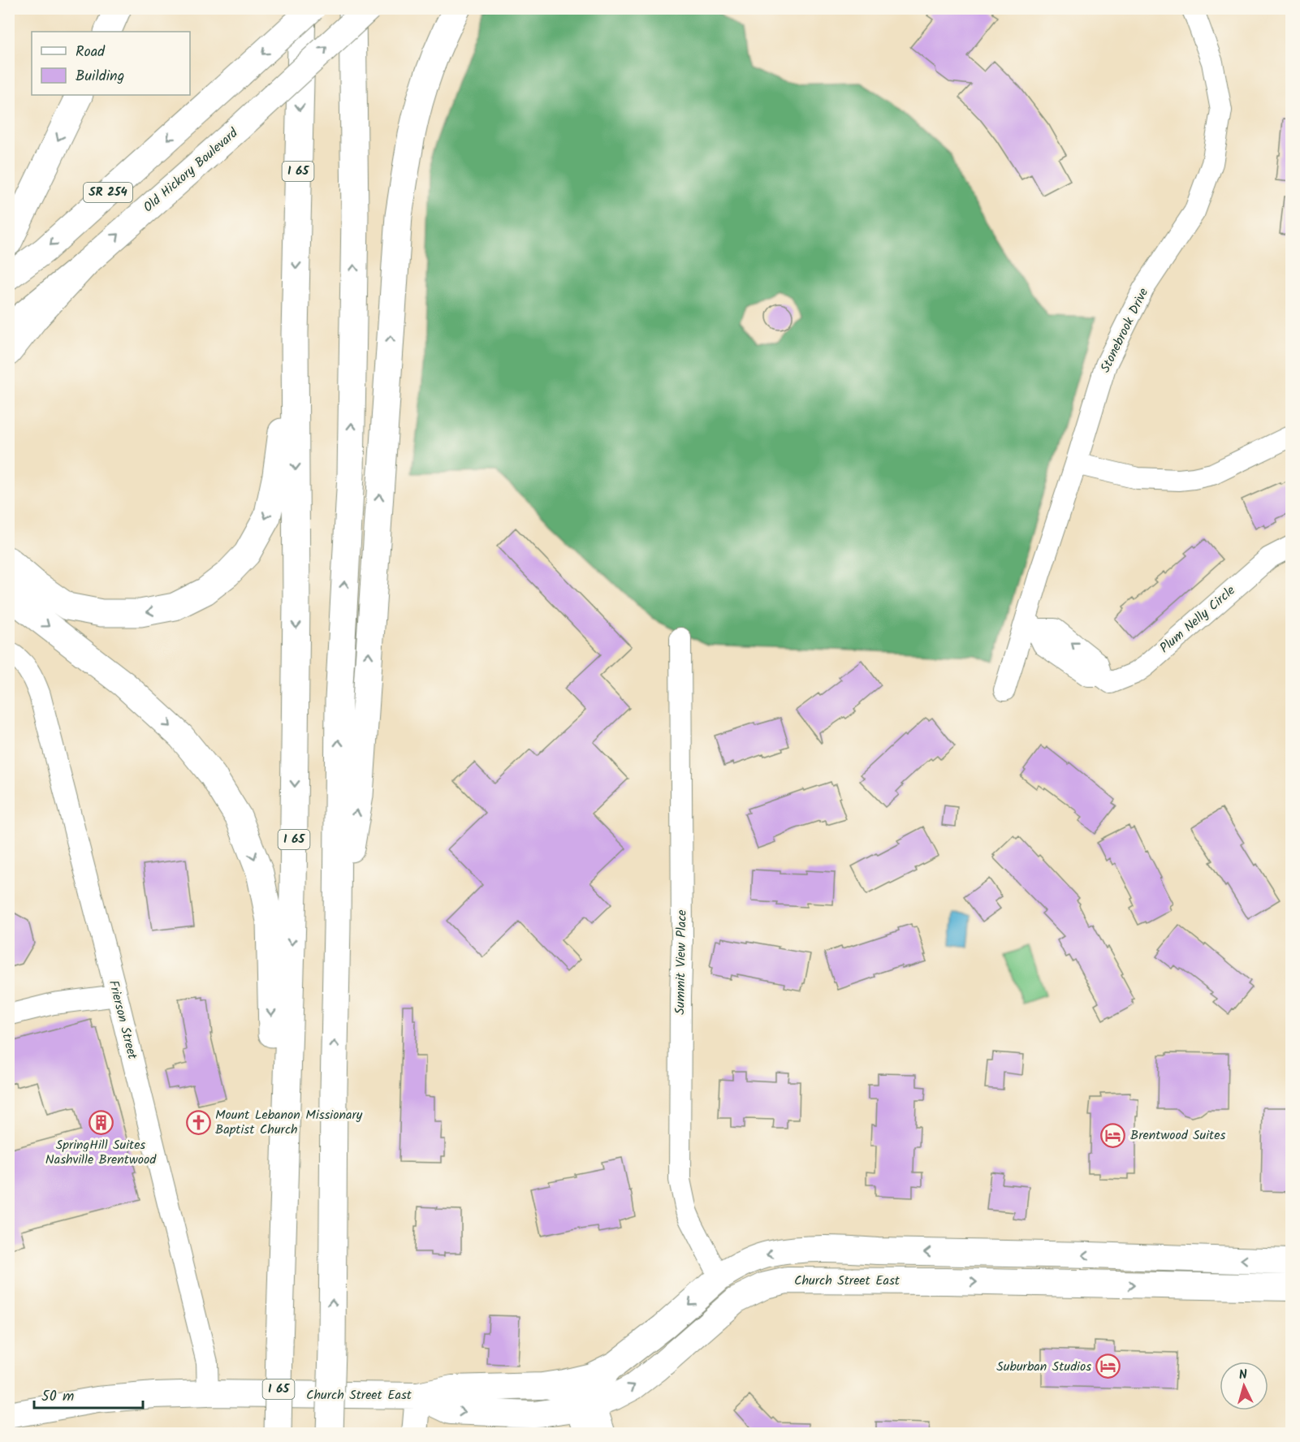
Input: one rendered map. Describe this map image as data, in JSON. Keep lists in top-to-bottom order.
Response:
{
  "streets": {
    "highway": ["I 65"],
    "main road": ["Old Hickory Boulevard", "SR 254", "Church Street East"],
    "street": [
      "Stonebrook Drive",
      "Plum Nelly Circle",
      "Summit View Place",
      "Frierson Street"
    ]
  },
  "crossings": [
    ["Stonebrook Drive", "Plum Nelly Circle"],
    ["Summit View Place", "Church Street East"],
    ["Frierson Street", "Church Street East"]
  ],
  "places": {
    "building": ["SpringHill Suites Nashville Brentwood"],
    "church": ["Mount Lebanon Missionary Baptist Church"],
    "hotel": ["Brentwood Suites", "Suburban Studios"]
  },
  "legend": ["Road", "Building"],
  "scale_bar": "50 m",
  "north": "top"
}
